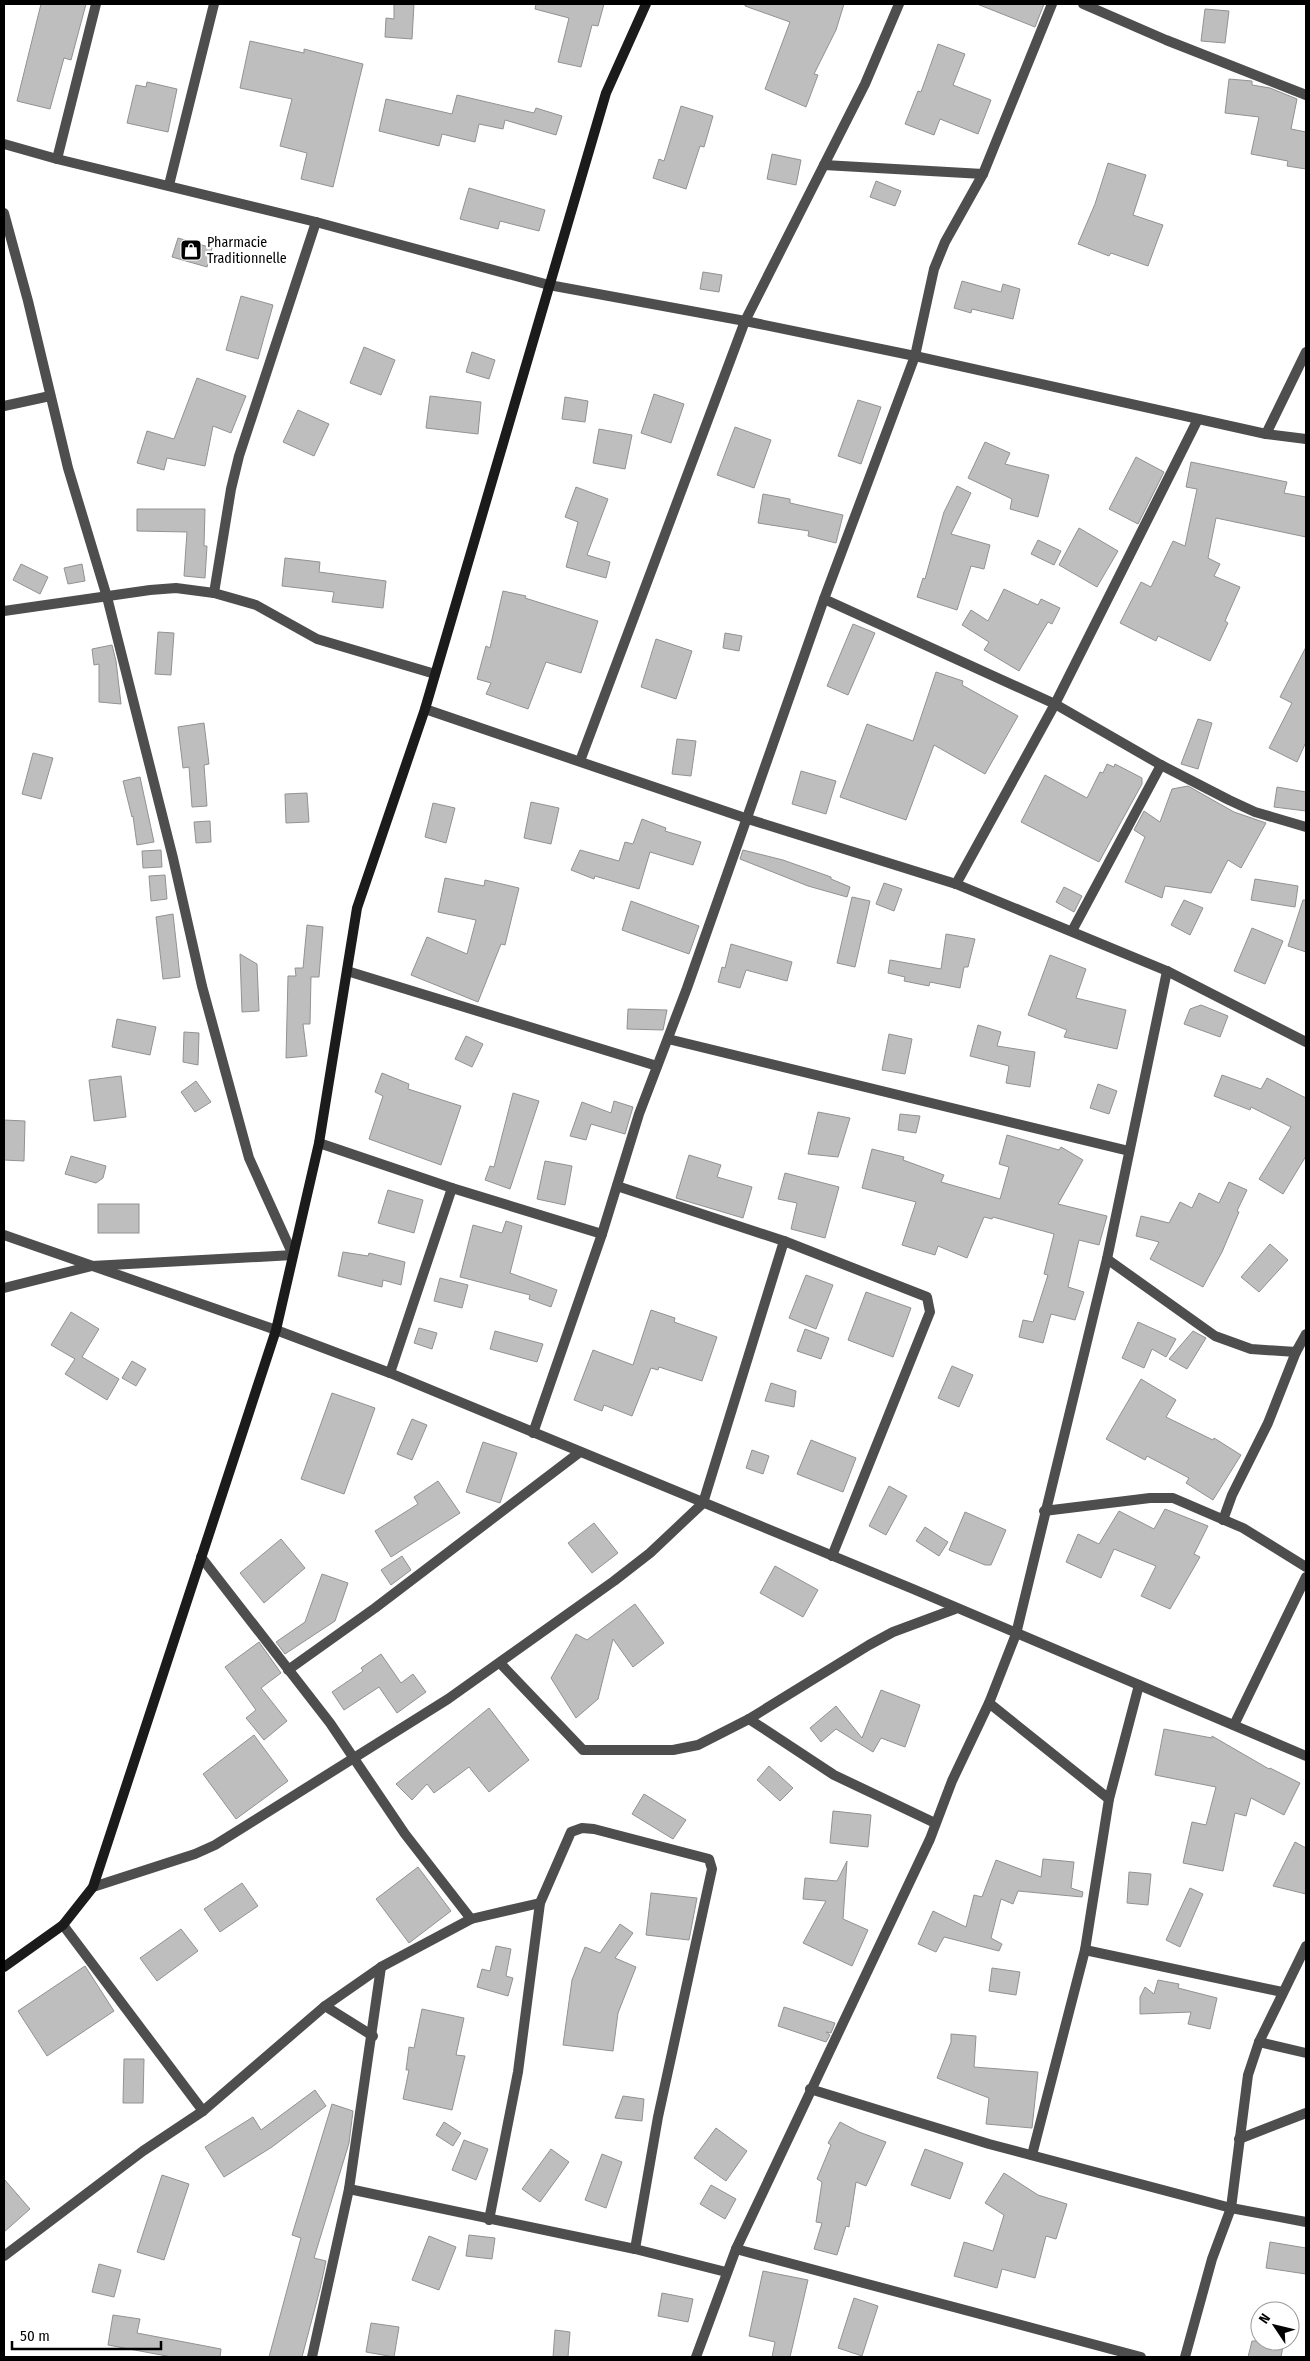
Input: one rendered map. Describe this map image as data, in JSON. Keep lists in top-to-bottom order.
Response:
{
  "places": {
    "shop": ["Pharmacie Traditionnelle"]
  },
  "scale_bar": "50 m",
  "north": "top left"
}
